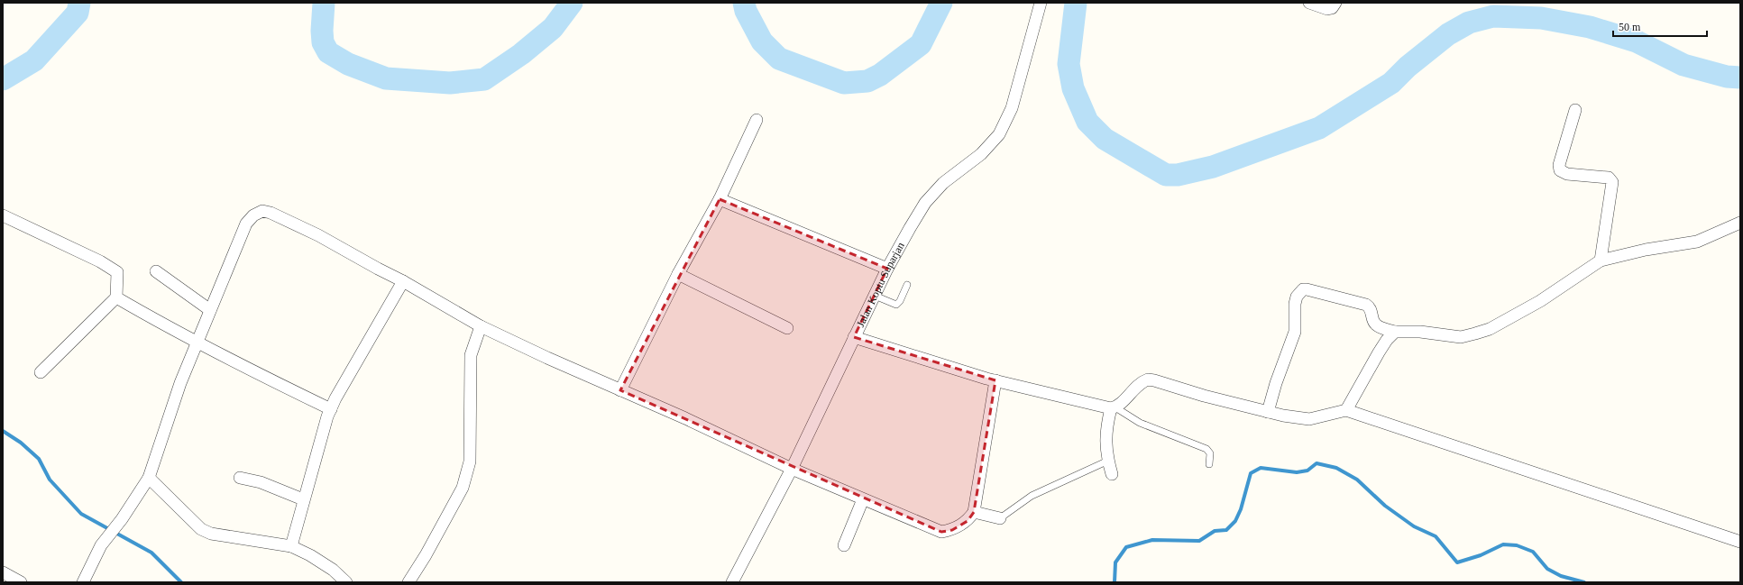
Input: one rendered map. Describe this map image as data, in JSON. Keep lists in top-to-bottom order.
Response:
{
  "streets": {
    "street": ["Jalan Koptu Suparjan"]
  },
  "scale_bar": "50 m"
}
